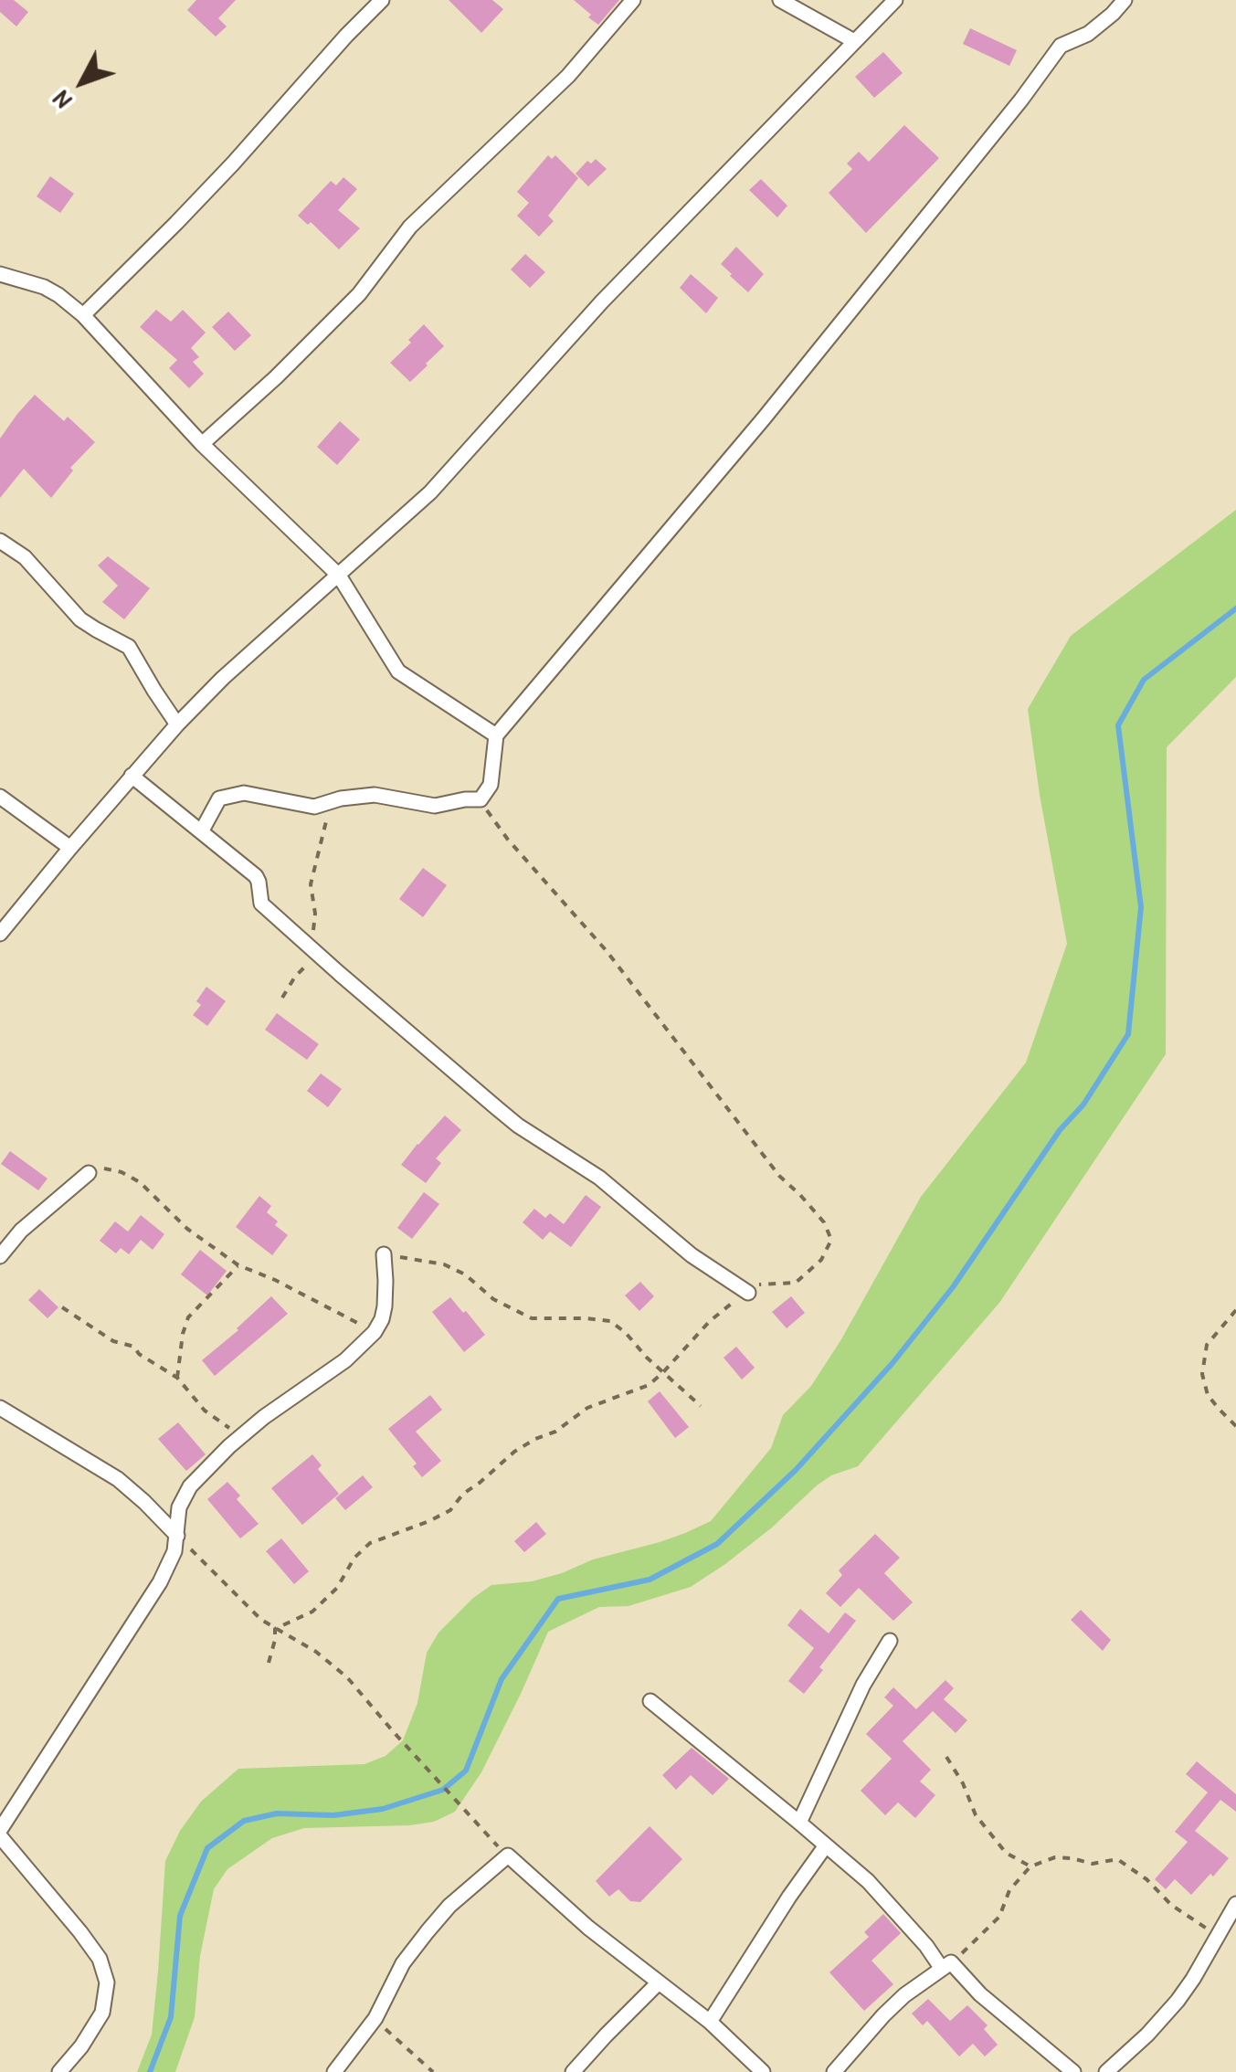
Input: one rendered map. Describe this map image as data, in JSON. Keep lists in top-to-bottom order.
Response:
{
  "north": "bottom left"
}
